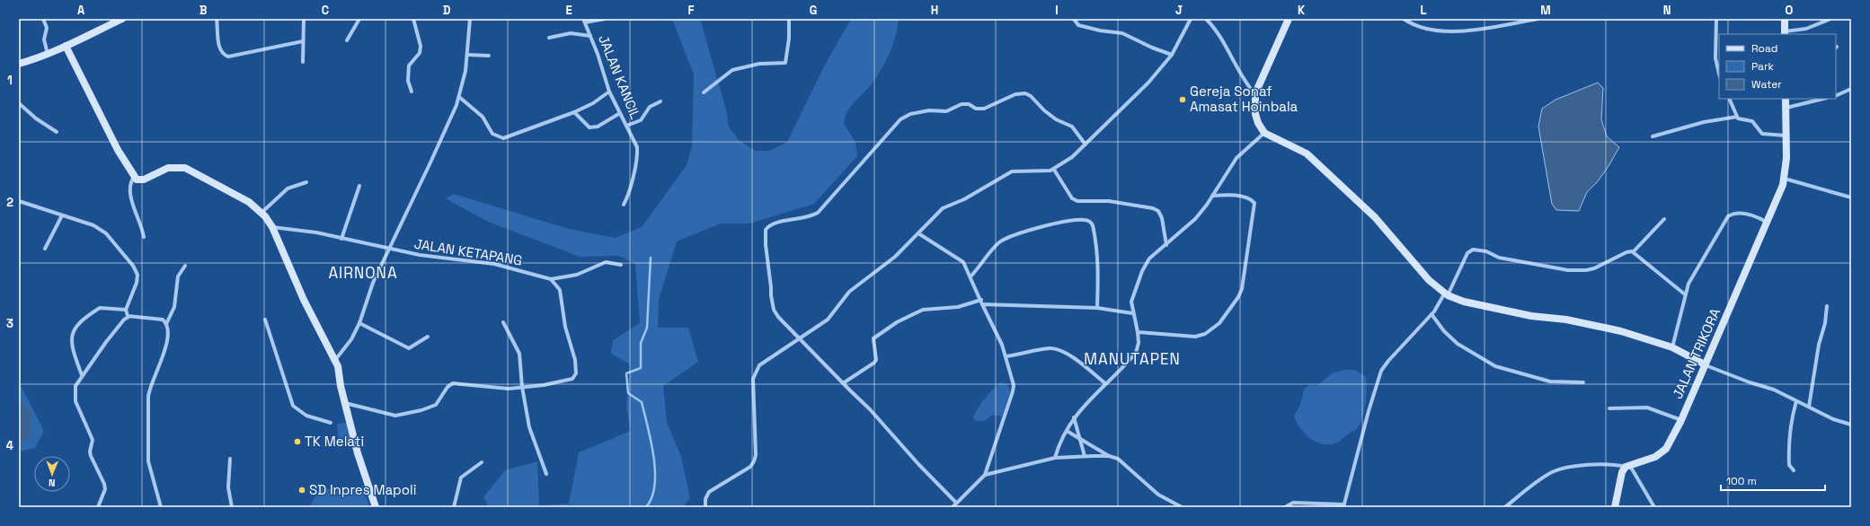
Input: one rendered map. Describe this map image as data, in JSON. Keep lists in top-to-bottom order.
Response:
{
  "streets": {
    "street": ["JALAN KANCIL", "JALAN KETAPANG", "JALAN TRIKORA"]
  },
  "districts": ["AIRNONA", "MANUTAPEN"],
  "places": ["Gereja Sonaf Amasat Hoinbala", "TK Melati", "SD Inpres Mapoli"],
  "legend": ["Road", "Park", "Water"],
  "scale_bar": "100 m",
  "north": "bottom",
  "grid": {
    "columns": [
      "A",
      "B",
      "C",
      "D",
      "E",
      "F",
      "G",
      "H",
      "I",
      "J",
      "K",
      "L",
      "M",
      "N",
      "O"
    ],
    "rows": [
      "1",
      "2",
      "3",
      "4"
    ]
  }
}
